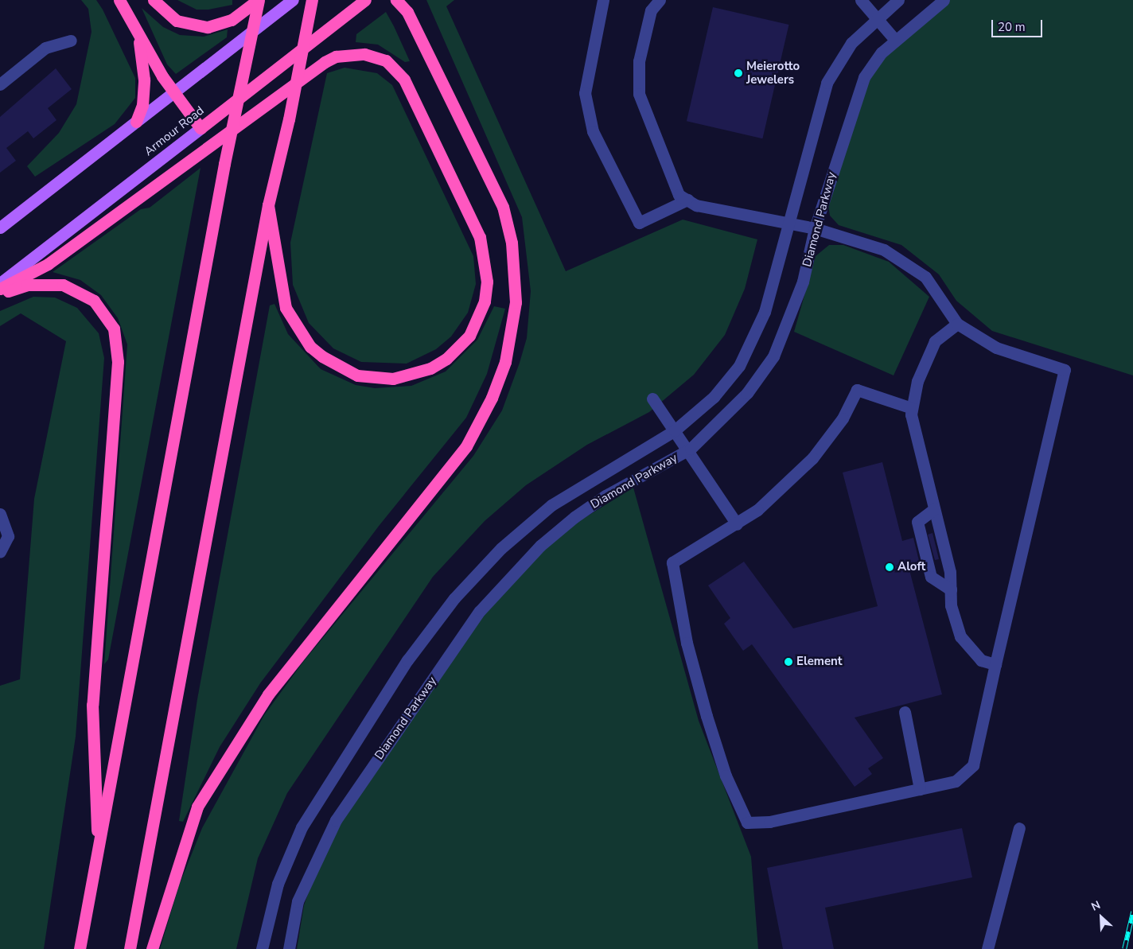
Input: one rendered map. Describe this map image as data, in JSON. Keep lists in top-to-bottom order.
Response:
{
  "streets": {
    "highway": ["Armour Road"],
    "street": ["Diamond Parkway"]
  },
  "places": ["Meierotto Jewelers", "Aloft", "Element"],
  "scale_bar": "20 m",
  "north": "top left"
}
